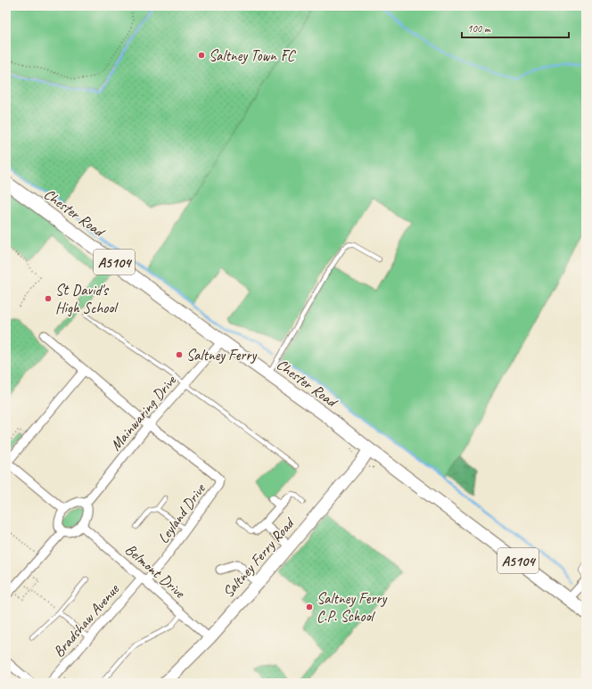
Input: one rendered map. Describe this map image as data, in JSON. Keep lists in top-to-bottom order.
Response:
{
  "streets": {
    "main road": ["Chester Road", "A5104", "Saltney Ferry Road"],
    "street": [
      "Mainwaring Drive",
      "Leyland Drive",
      "Belmont Drive",
      "Bradshaw Avenue"
    ]
  },
  "crossings": [
    ["Chester Road", "Mainwaring Drive"],
    ["Chester Road", "Saltney Ferry Road"],
    ["Mainwaring Drive", "Leyland Drive"],
    ["Mainwaring Drive", "Belmont Drive"],
    ["Leyland Drive", "Belmont Drive"],
    ["Leyland Drive", "Bradshaw Avenue"],
    ["Saltney Ferry Road", "Belmont Drive"],
    ["Belmont Drive", "Bradshaw Avenue"]
  ],
  "places": [
    "Saltney Town FC",
    "St David's High School",
    "Saltney Ferry",
    "Saltney Ferry C.P. School"
  ],
  "scale_bar": "100 m"
}
